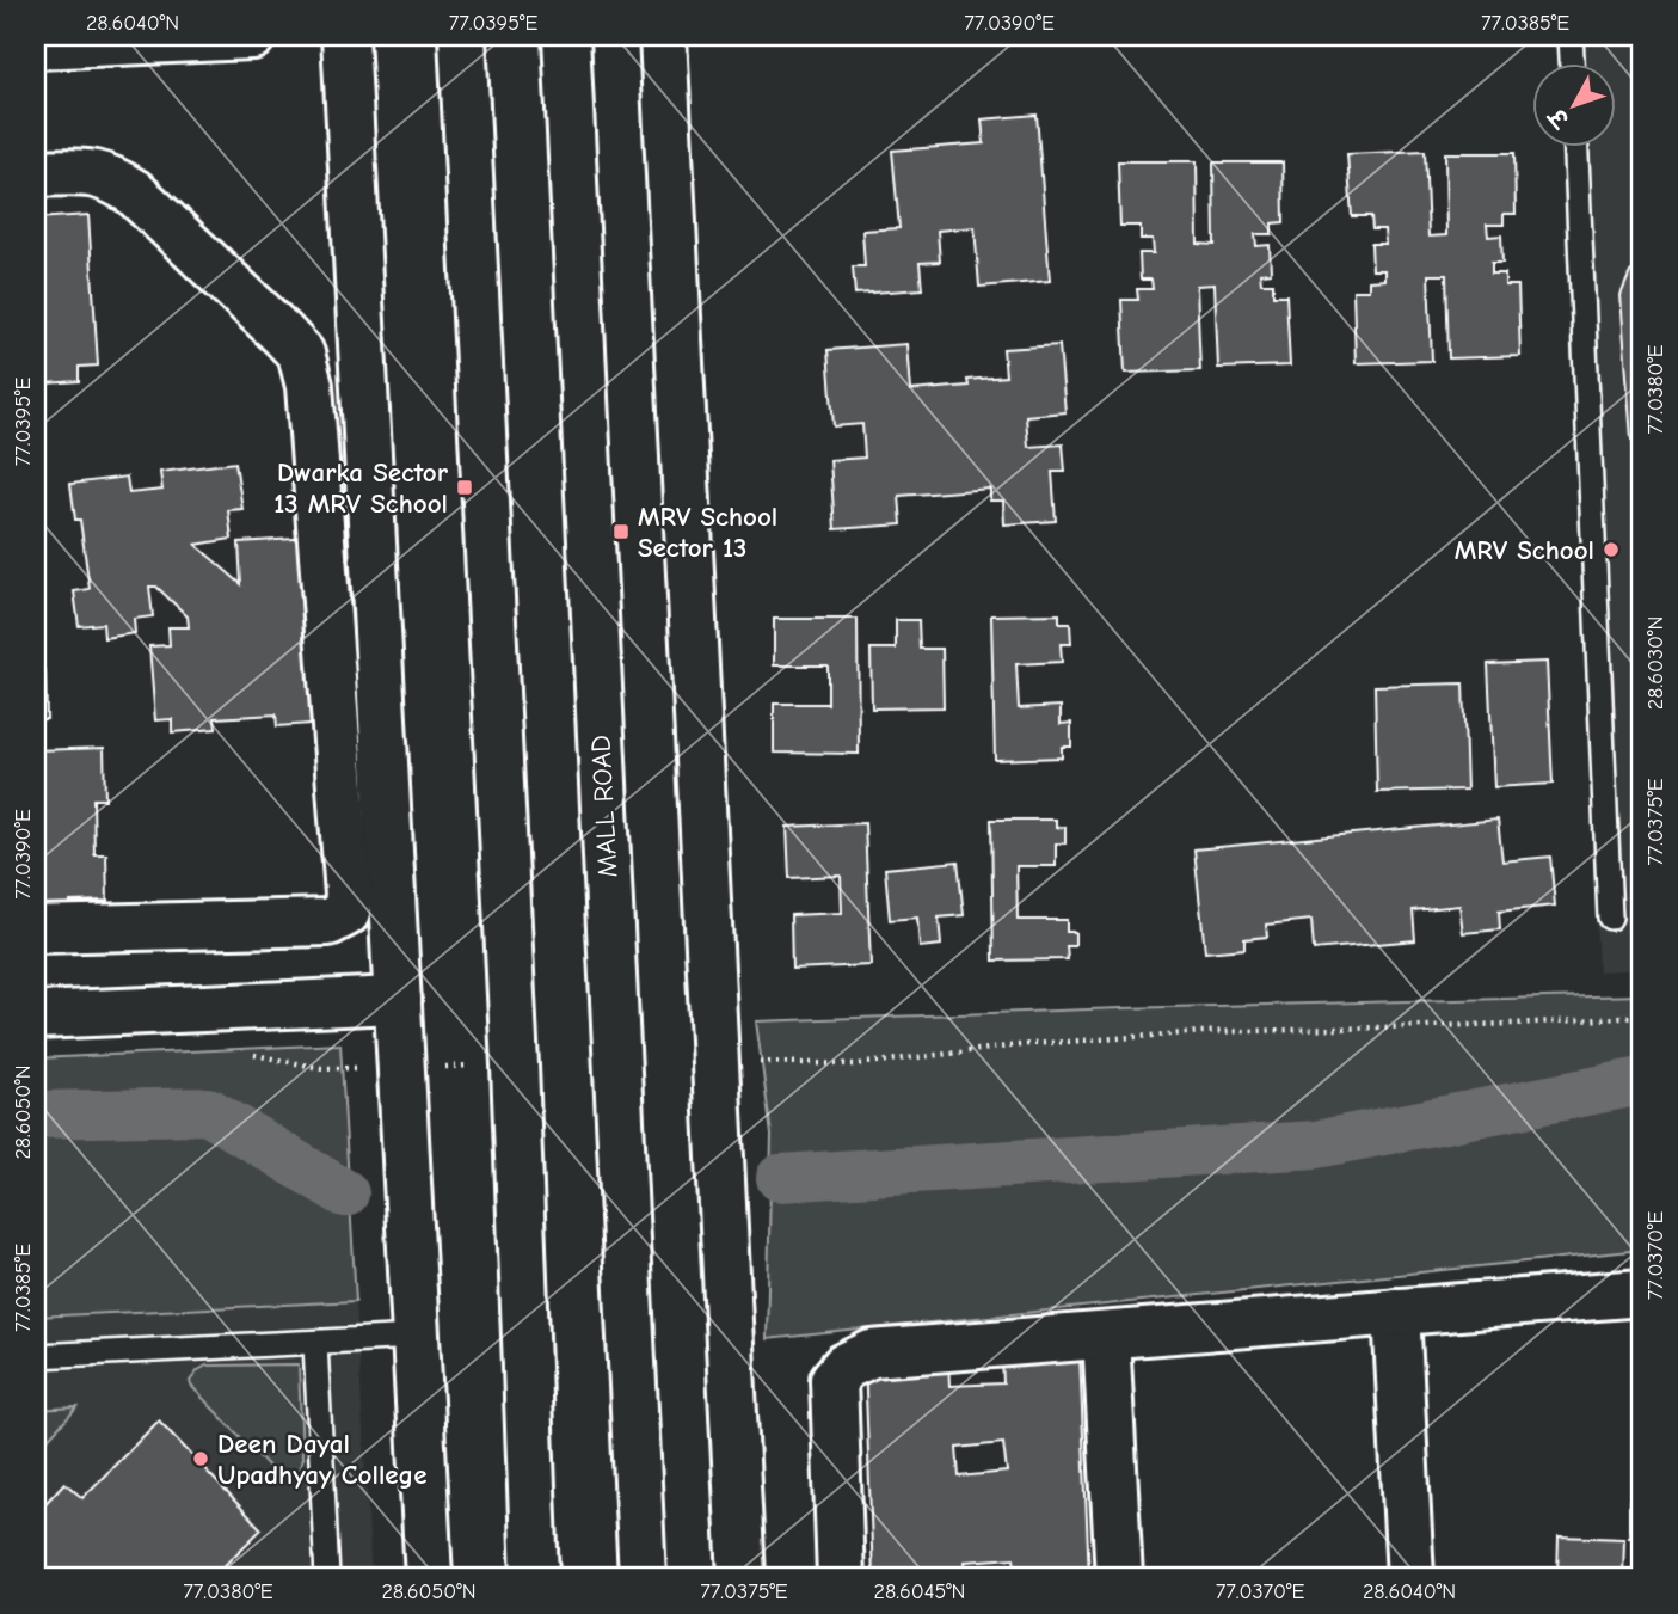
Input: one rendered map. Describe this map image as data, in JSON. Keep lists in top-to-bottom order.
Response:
{
  "streets": {
    "street": ["MALL ROAD"]
  },
  "places": {
    "transit": ["Dwarka Sector 13 MRV School", "MRV School Sector 13"],
    "other": ["MRV School", "Deen Dayal Upadhyay College"]
  },
  "north": "bottom left",
  "coordinates": [
    "28.6040°N",
    "77.0395°E",
    "77.0390°E",
    "77.0385°E",
    "77.0380°E",
    "28.6030°N",
    "77.0375°E",
    "28.6050°N",
    "77.0370°E",
    "28.6045°N"
  ]
}
